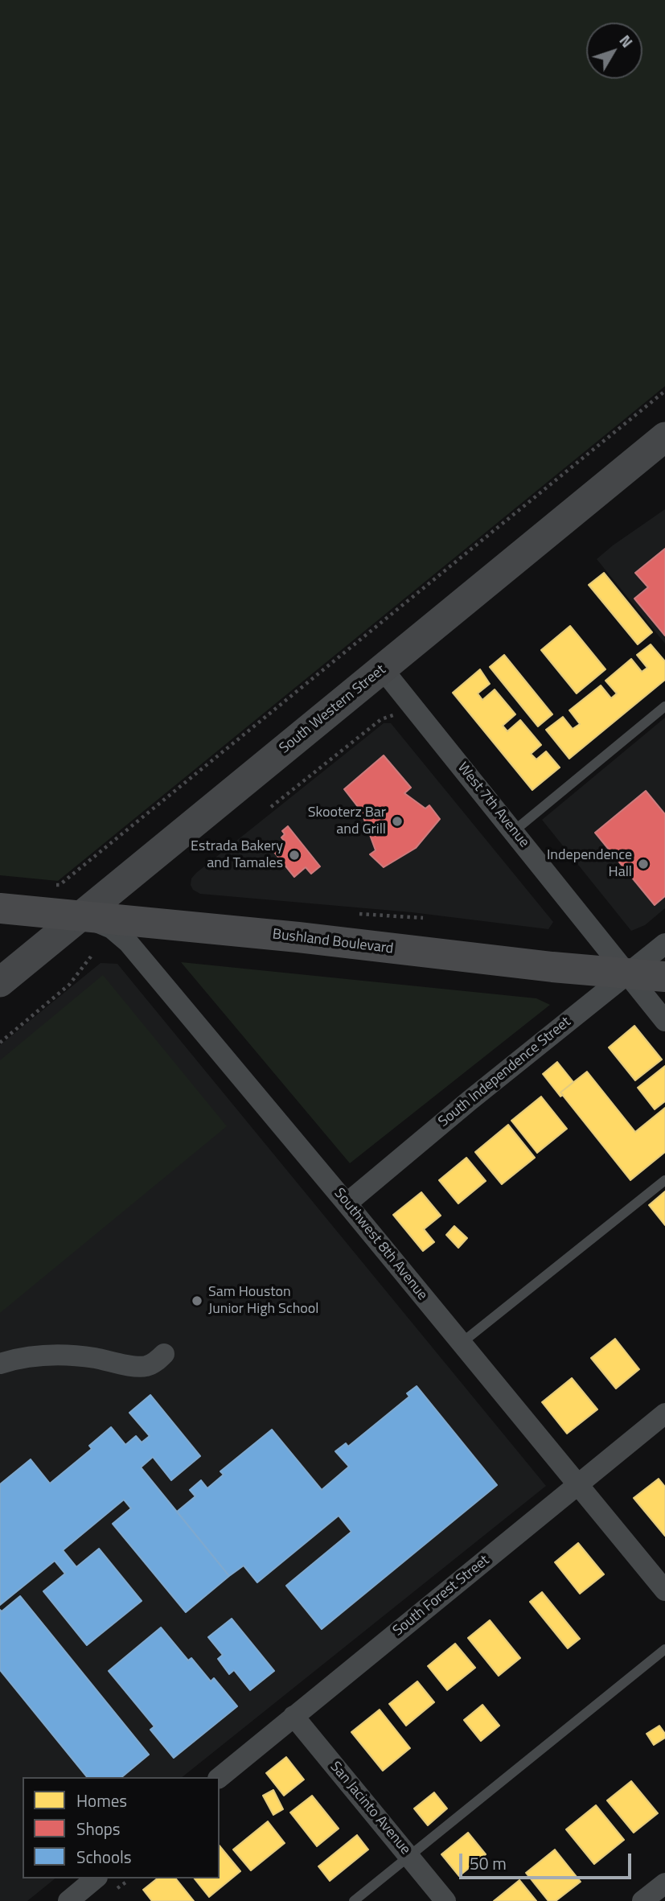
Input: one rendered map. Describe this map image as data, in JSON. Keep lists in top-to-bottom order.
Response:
{
  "streets": {
    "main road": ["South Western Street", "Bushland Boulevard"],
    "street": [
      "West 7th Avenue",
      "South Independence Street",
      "Southwest 8th Avenue",
      "South Forest Street",
      "San Jacinto Avenue"
    ]
  },
  "crossings": [
    ["South Western Street", "West 7th Avenue"],
    ["South Western Street", "Bushland Boulevard"],
    ["South Western Street", "Southwest 8th Avenue"],
    ["West 7th Avenue", "Bushland Boulevard"],
    ["West 7th Avenue", "South Independence Street"],
    ["Bushland Boulevard", "South Independence Street"],
    ["Bushland Boulevard", "Southwest 8th Avenue"],
    ["South Independence Street", "Southwest 8th Avenue"],
    ["Southwest 8th Avenue", "South Forest Street"],
    ["South Forest Street", "San Jacinto Avenue"]
  ],
  "places": [
    "Skooterz Bar and Grill",
    "Estrada Bakery and Tamales",
    "Independence Hall",
    "Sam Houston Junior High School"
  ],
  "legend": ["Homes", "Shops", "Schools"],
  "scale_bar": "50 m",
  "north": "top right"
}
